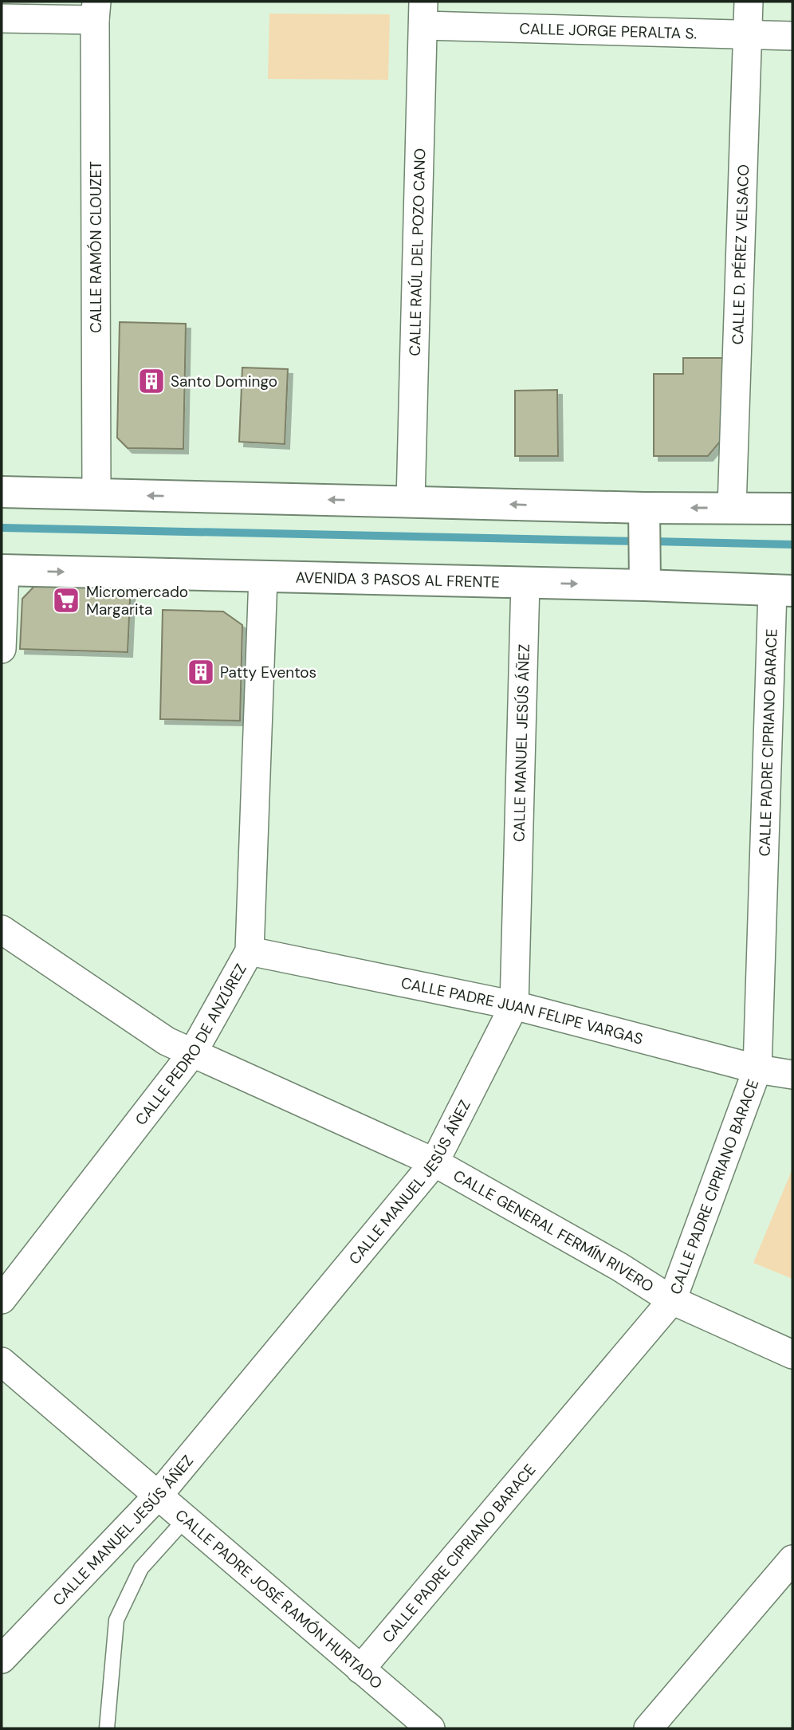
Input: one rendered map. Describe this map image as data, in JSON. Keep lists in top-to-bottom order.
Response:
{
  "streets": {
    "main road": ["AVENIDA 3 PASOS AL FRENTE"],
    "street": [
      "CALLE JORGE PERALTA S.",
      "CALLE RAMÓN CLOUZET",
      "CALLE RAÚL DEL POZO CANO",
      "CALLE D. PÉREZ VELSACO",
      "CALLE PADRE CIPRIANO BARACE",
      "CALLE MANUEL JESÚS ÁÑEZ",
      "CALLE PADRE JUAN FELIPE VARGAS",
      "CALLE PEDRO DE ANZÚREZ",
      "CALLE GENERAL FERMÍN RIVERO",
      "CALLE PADRE JOSÉ RAMÓN HURTADO"
    ]
  },
  "crossings": [
    ["CALLE JORGE PERALTA S.", "CALLE RAÚL DEL POZO CANO"],
    ["CALLE JORGE PERALTA S.", "CALLE D. PÉREZ VELSACO"],
    ["AVENIDA 3 PASOS AL FRENTE", "CALLE PADRE CIPRIANO BARACE"],
    ["AVENIDA 3 PASOS AL FRENTE", "CALLE MANUEL JESÚS ÁÑEZ"],
    ["AVENIDA 3 PASOS AL FRENTE", "CALLE PEDRO DE ANZÚREZ"],
    ["CALLE PADRE CIPRIANO BARACE", "CALLE PADRE JUAN FELIPE VARGAS"],
    ["CALLE PADRE CIPRIANO BARACE", "CALLE GENERAL FERMÍN RIVERO"],
    ["CALLE PADRE CIPRIANO BARACE", "CALLE PADRE JOSÉ RAMÓN HURTADO"],
    ["CALLE MANUEL JESÚS ÁÑEZ", "CALLE PADRE JUAN FELIPE VARGAS"],
    ["CALLE MANUEL JESÚS ÁÑEZ", "CALLE GENERAL FERMÍN RIVERO"],
    ["CALLE MANUEL JESÚS ÁÑEZ", "CALLE PADRE JOSÉ RAMÓN HURTADO"],
    ["CALLE PADRE JUAN FELIPE VARGAS", "CALLE PEDRO DE ANZÚREZ"],
    ["CALLE PEDRO DE ANZÚREZ", "CALLE GENERAL FERMÍN RIVERO"]
  ],
  "places": {
    "building": ["Santo Domingo", "Patty Eventos"],
    "supermarket": ["Micromercado Margarita"]
  }
}
